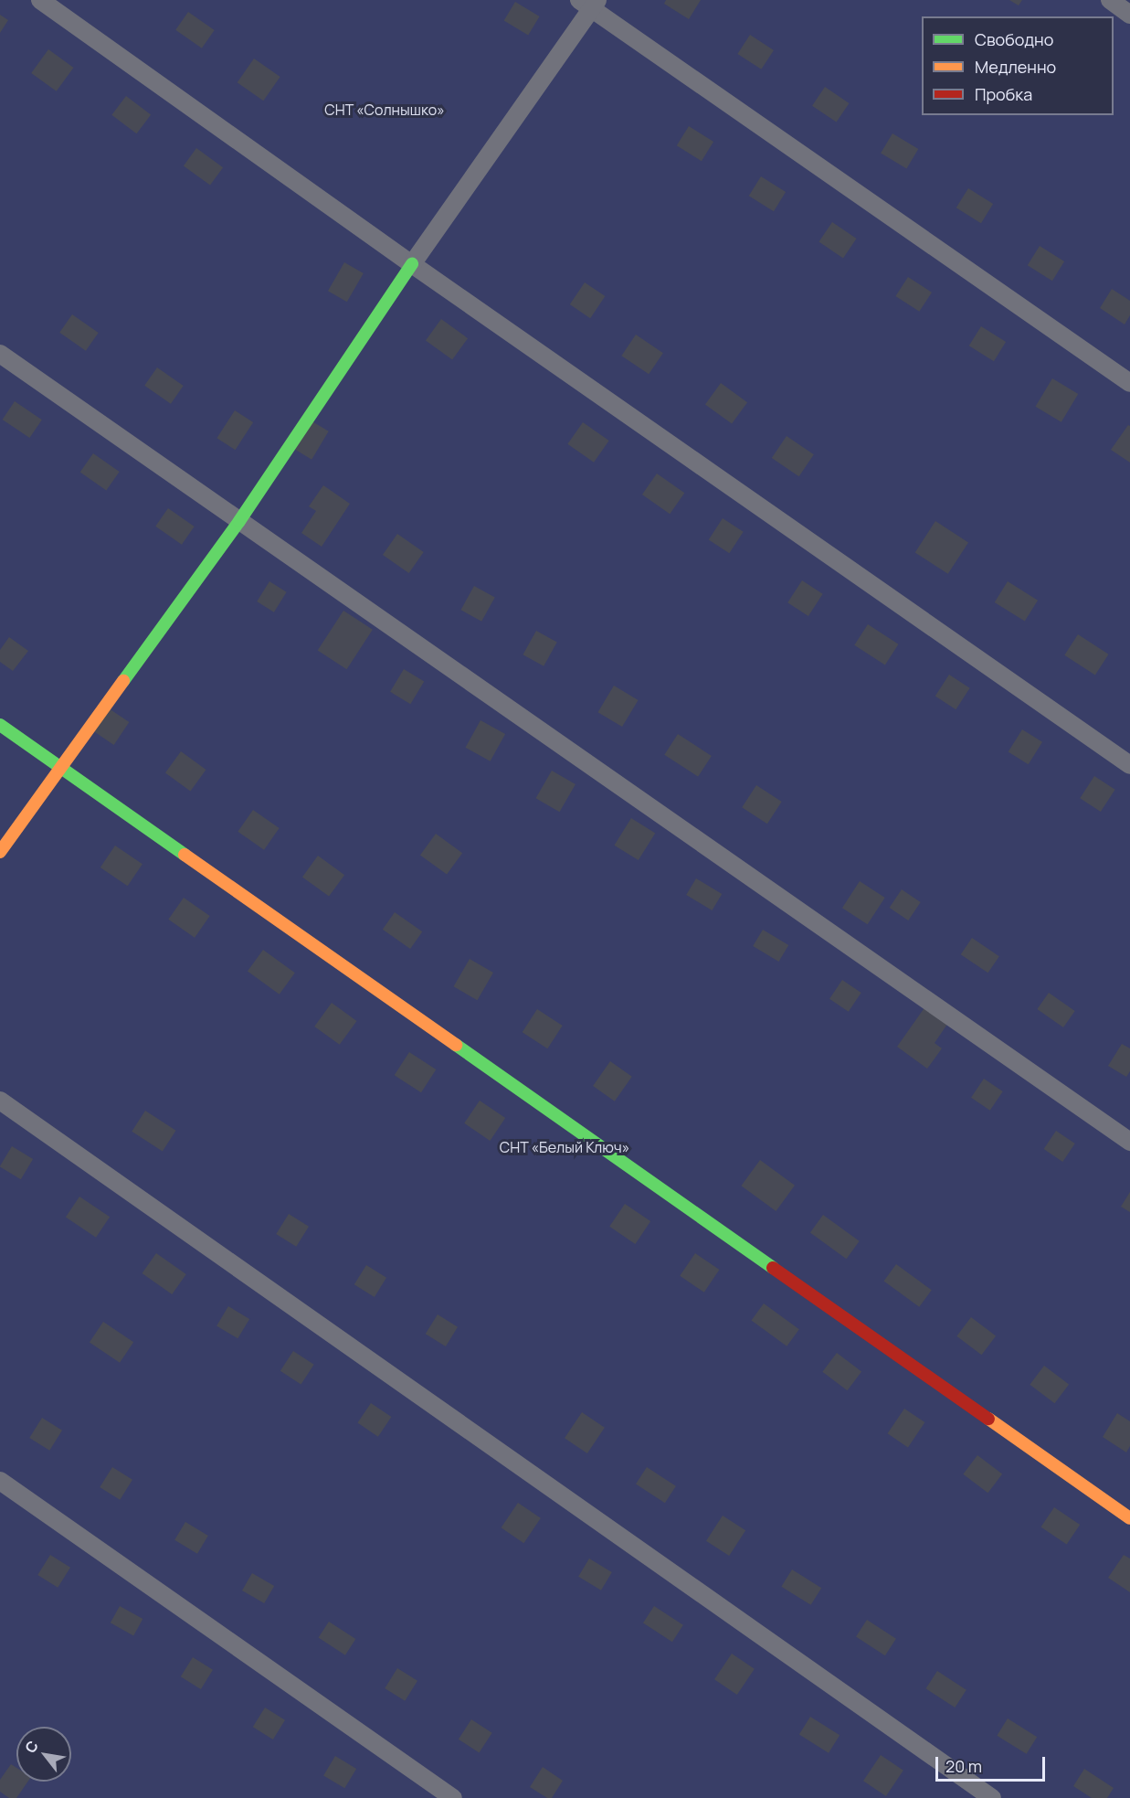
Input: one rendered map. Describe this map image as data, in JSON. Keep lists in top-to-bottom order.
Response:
{
  "parks": ["СНТ «Солнышко»", "СНТ «Белый Ключ»"],
  "legend": ["Свободно", "Медленно", "Пробка"],
  "scale_bar": "20 m",
  "north": "top left"
}
